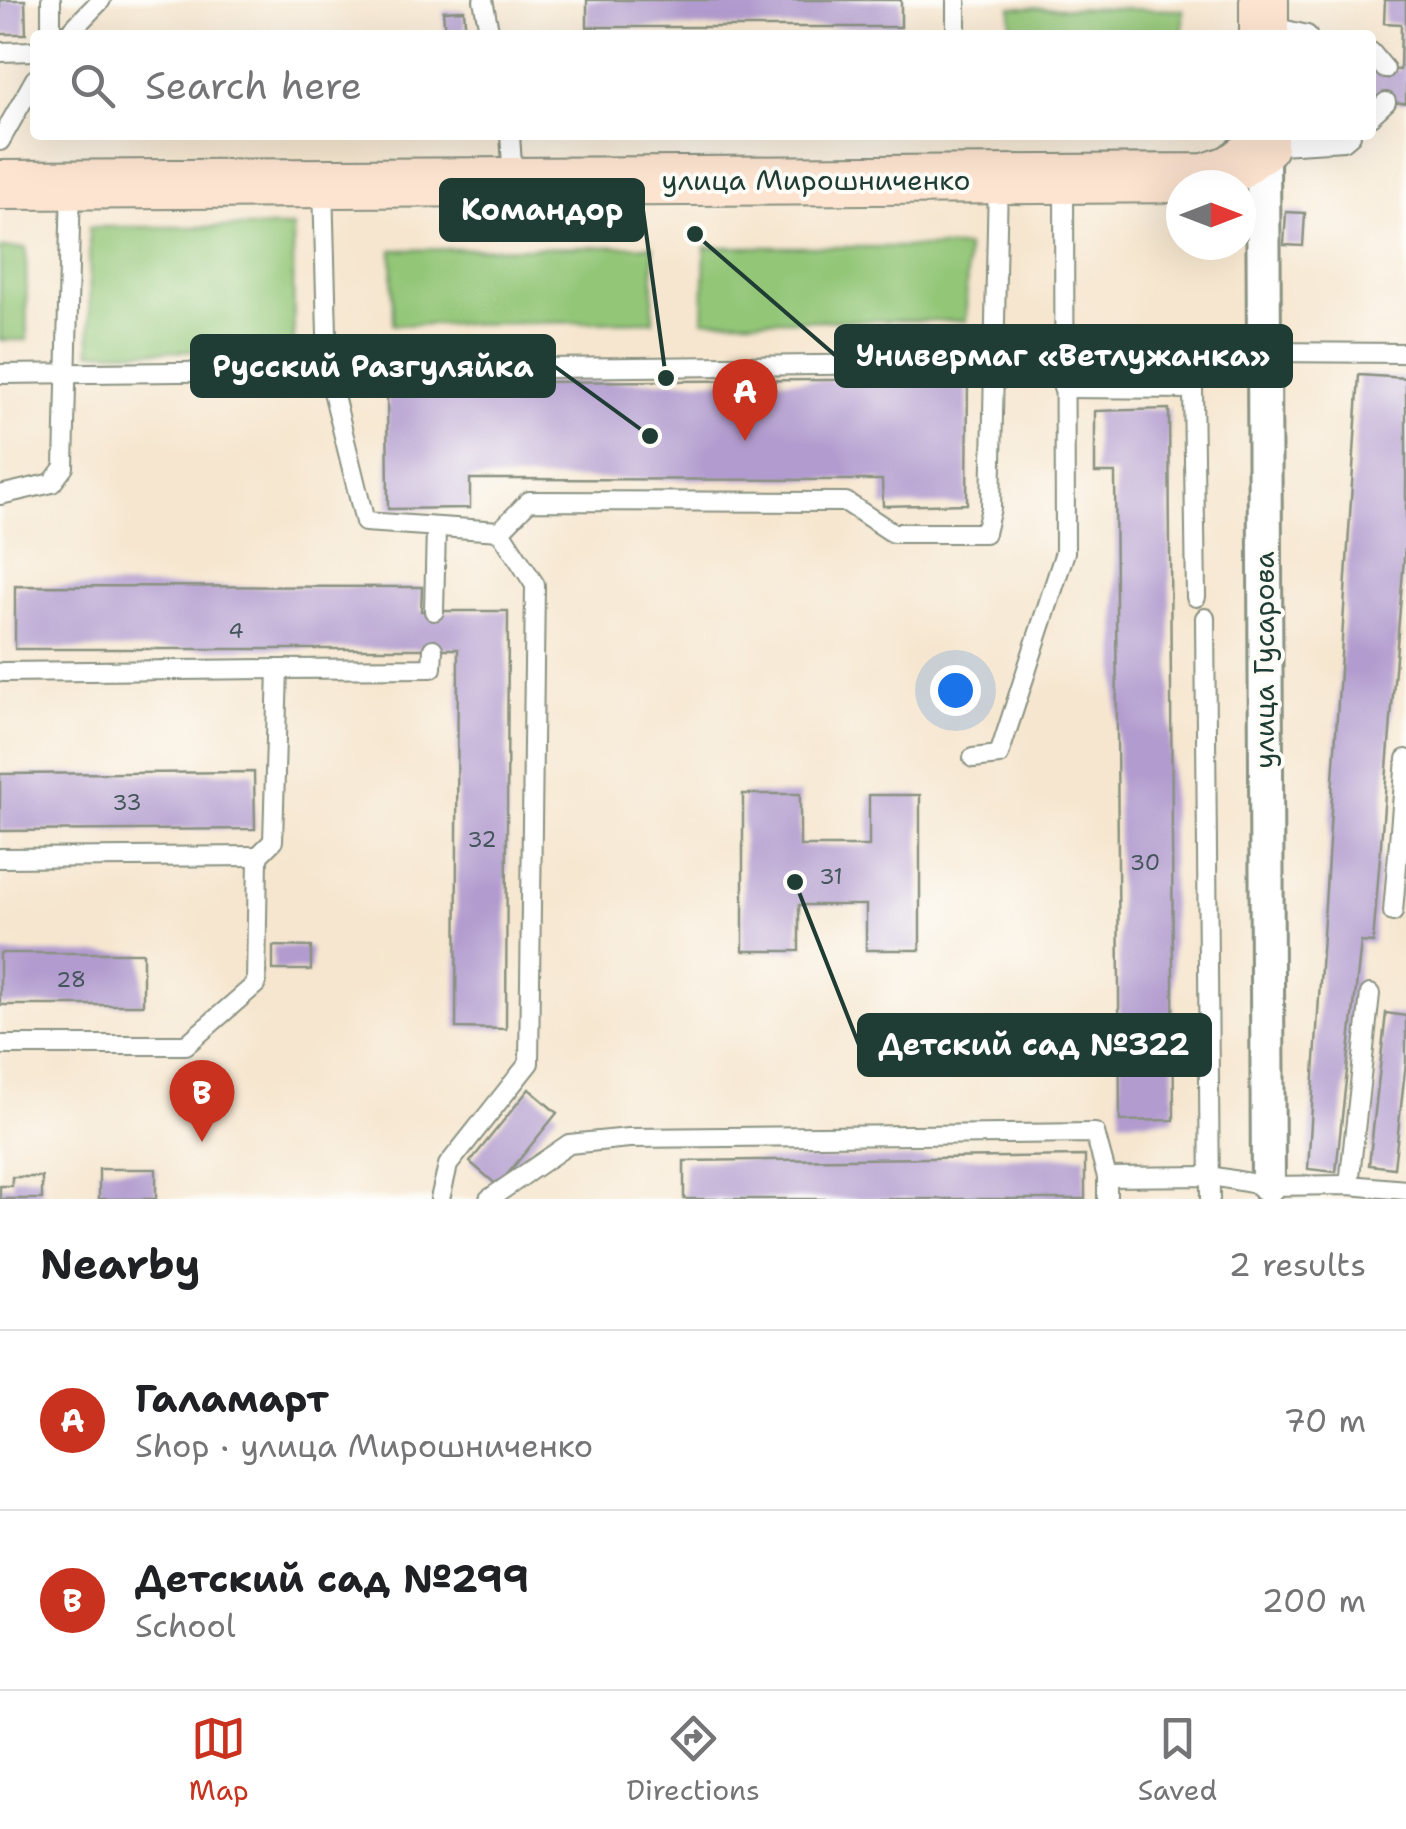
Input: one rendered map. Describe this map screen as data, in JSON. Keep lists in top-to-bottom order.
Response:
{
  "streets": {
    "street": ["улица Мирошниченко", "улица Гусарова"]
  },
  "crossings": [
    ["улица Мирошниченко", "улица Гусарова"]
  ],
  "places": [
    "Универмаг «Ветлужанка»",
    "Командор",
    "Русский Разгуляйка",
    "Детский сад №322"
  ],
  "house_numbers": [
    "4",
    "33",
    "32",
    "30",
    "31",
    "28"
  ],
  "north": "right",
  "page": {
    "search": "Search here",
    "pins": ["A", "B"],
    "heading": ["Nearby", "2 results"],
    "list": [
      {
        "mark": "A",
        "name": "Галамарт",
        "note": "Shop · улица Мирошниченко",
        "value": "70 m"
      },
      {
        "mark": "B",
        "name": "Детский сад №299",
        "note": "School",
        "value": "200 m"
      }
    ],
    "nav": ["Map", "Directions", "Saved"]
  }
}
